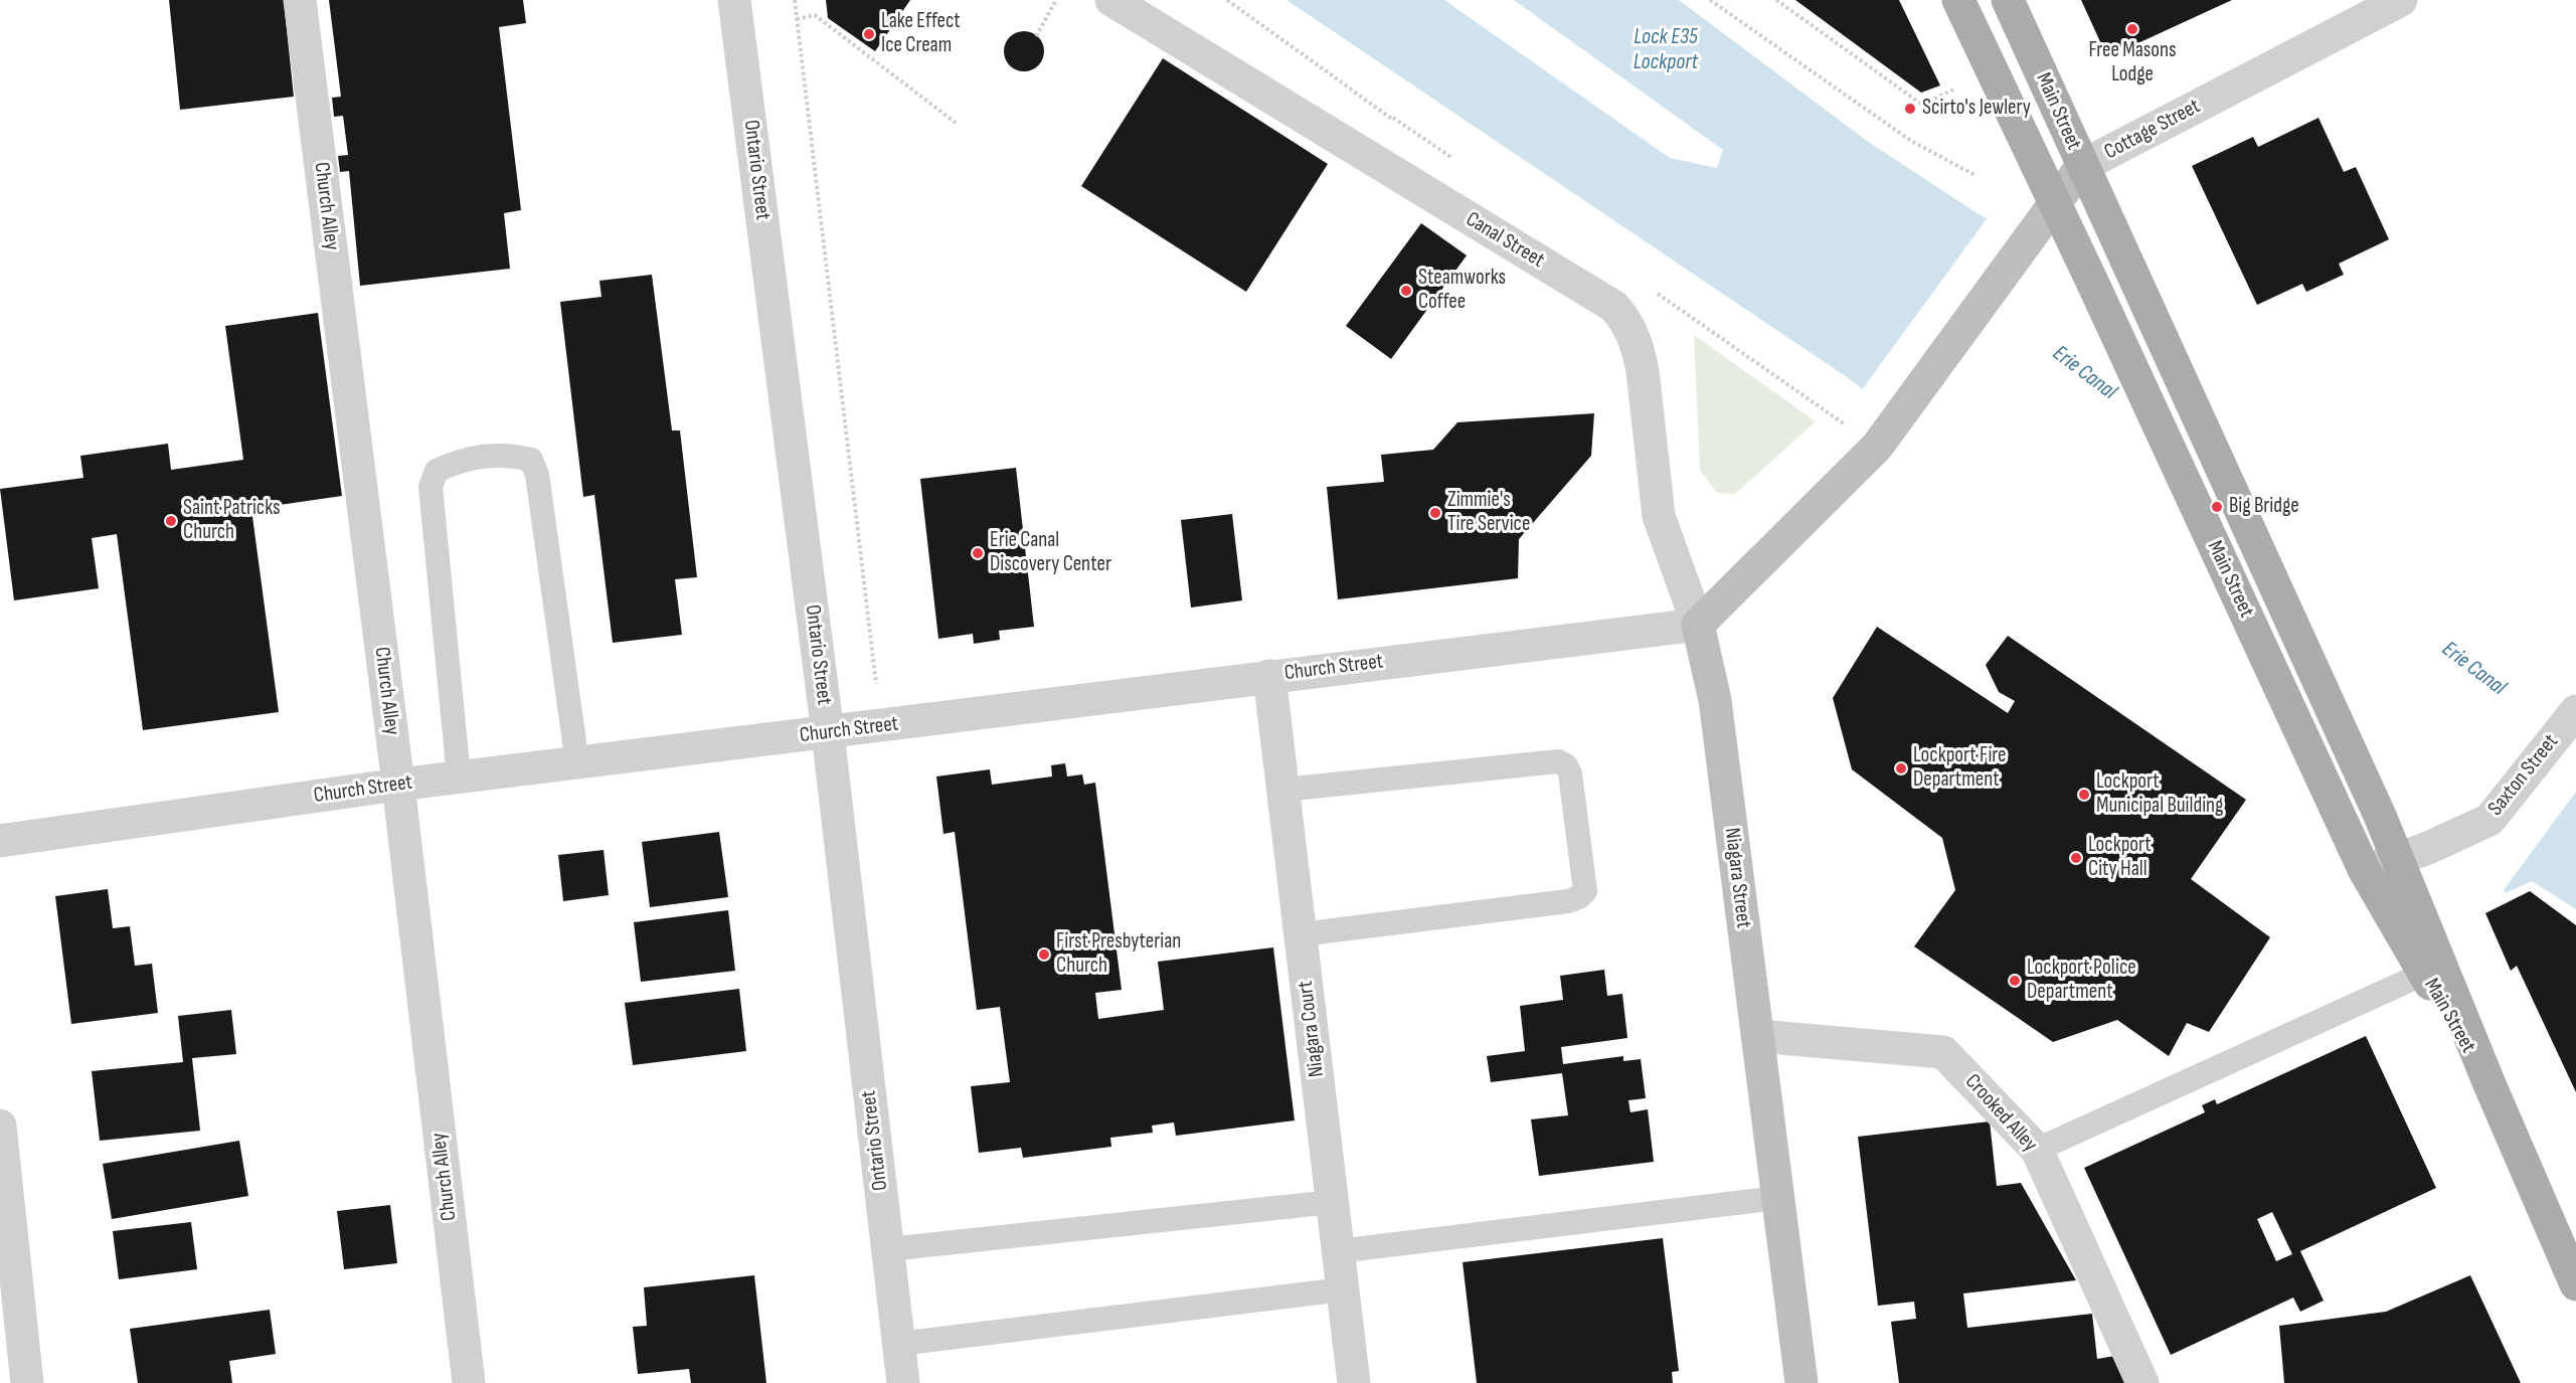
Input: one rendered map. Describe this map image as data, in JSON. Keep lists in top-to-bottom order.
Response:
{
  "streets": {
    "main road": ["Main Street"],
    "street": [
      "Cottage Street",
      "Ontario Street",
      "Church Alley",
      "Canal Street",
      "Church Street",
      "Saxton Street",
      "Niagara Street",
      "Niagara Court",
      "Crooked Alley"
    ]
  },
  "crossings": [
    ["Main Street", "Cottage Street"],
    ["Main Street", "Saxton Street"],
    ["Cottage Street", "Canal Street"],
    ["Cottage Street", "Church Street"],
    ["Cottage Street", "Niagara Street"],
    ["Ontario Street", "Church Street"],
    ["Church Alley", "Church Street"],
    ["Canal Street", "Church Street"],
    ["Canal Street", "Niagara Street"],
    ["Church Street", "Niagara Street"],
    ["Church Street", "Niagara Court"],
    ["Niagara Street", "Crooked Alley"]
  ],
  "water": ["Lock E35 Lockport", "Erie Canal"],
  "places": [
    "Free Masons Lodge",
    "Lake Effect Ice Cream",
    "Scirto's Jewlery",
    "Steamworks Coffee",
    "Big Bridge",
    "Zimmie's Tire Service",
    "Saint Patricks Church",
    "Erie Canal Discovery Center",
    "Lockport Fire Department",
    "Lockport Municipal Building",
    "Lockport City Hall",
    "First Presbyterian Church",
    "Lockport Police Department"
  ]
}
